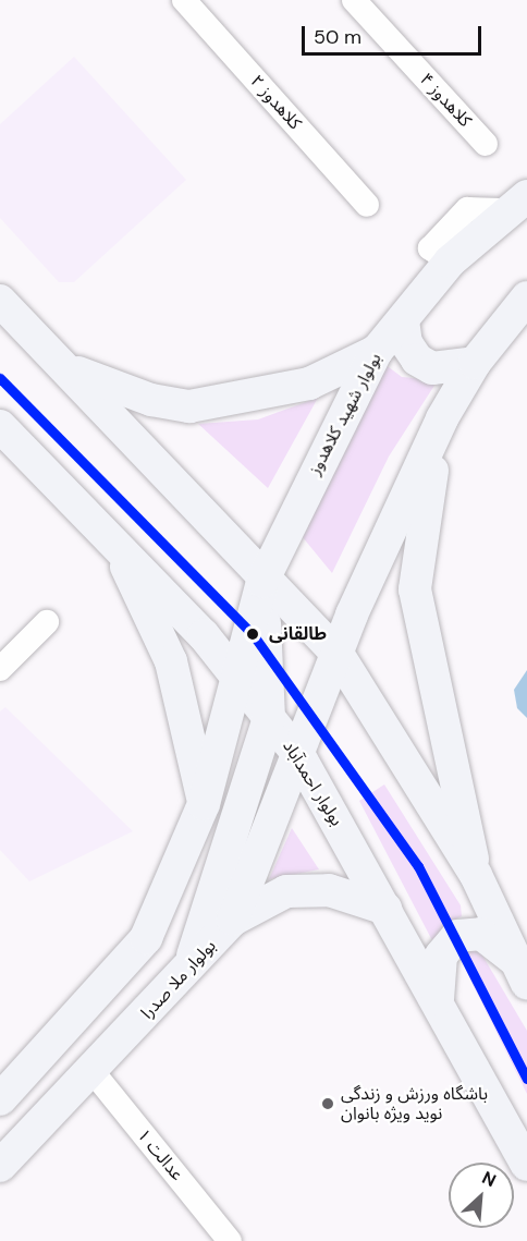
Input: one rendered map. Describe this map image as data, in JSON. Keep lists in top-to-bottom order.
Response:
{
  "streets": {
    "main road": ["بولوار شهید کلاهدوز", "بولوار احمدآباد", "بولوار ملا صدرا"],
    "street": ["کلاهدوز ۴", "کلاهدوز ۲", "عدالت ۱"]
  },
  "crossings": [
    ["بولوار شهید کلاهدوز", "بولوار احمدآباد"],
    ["بولوار احمدآباد", "بولوار ملا صدرا"],
    ["بولوار ملا صدرا", "عدالت ۱"]
  ],
  "places": ["طالقانی", "باشگاه ورزش و زندگی نوید ویژه بانوان"],
  "scale_bar": "50 m",
  "north": "top right"
}
